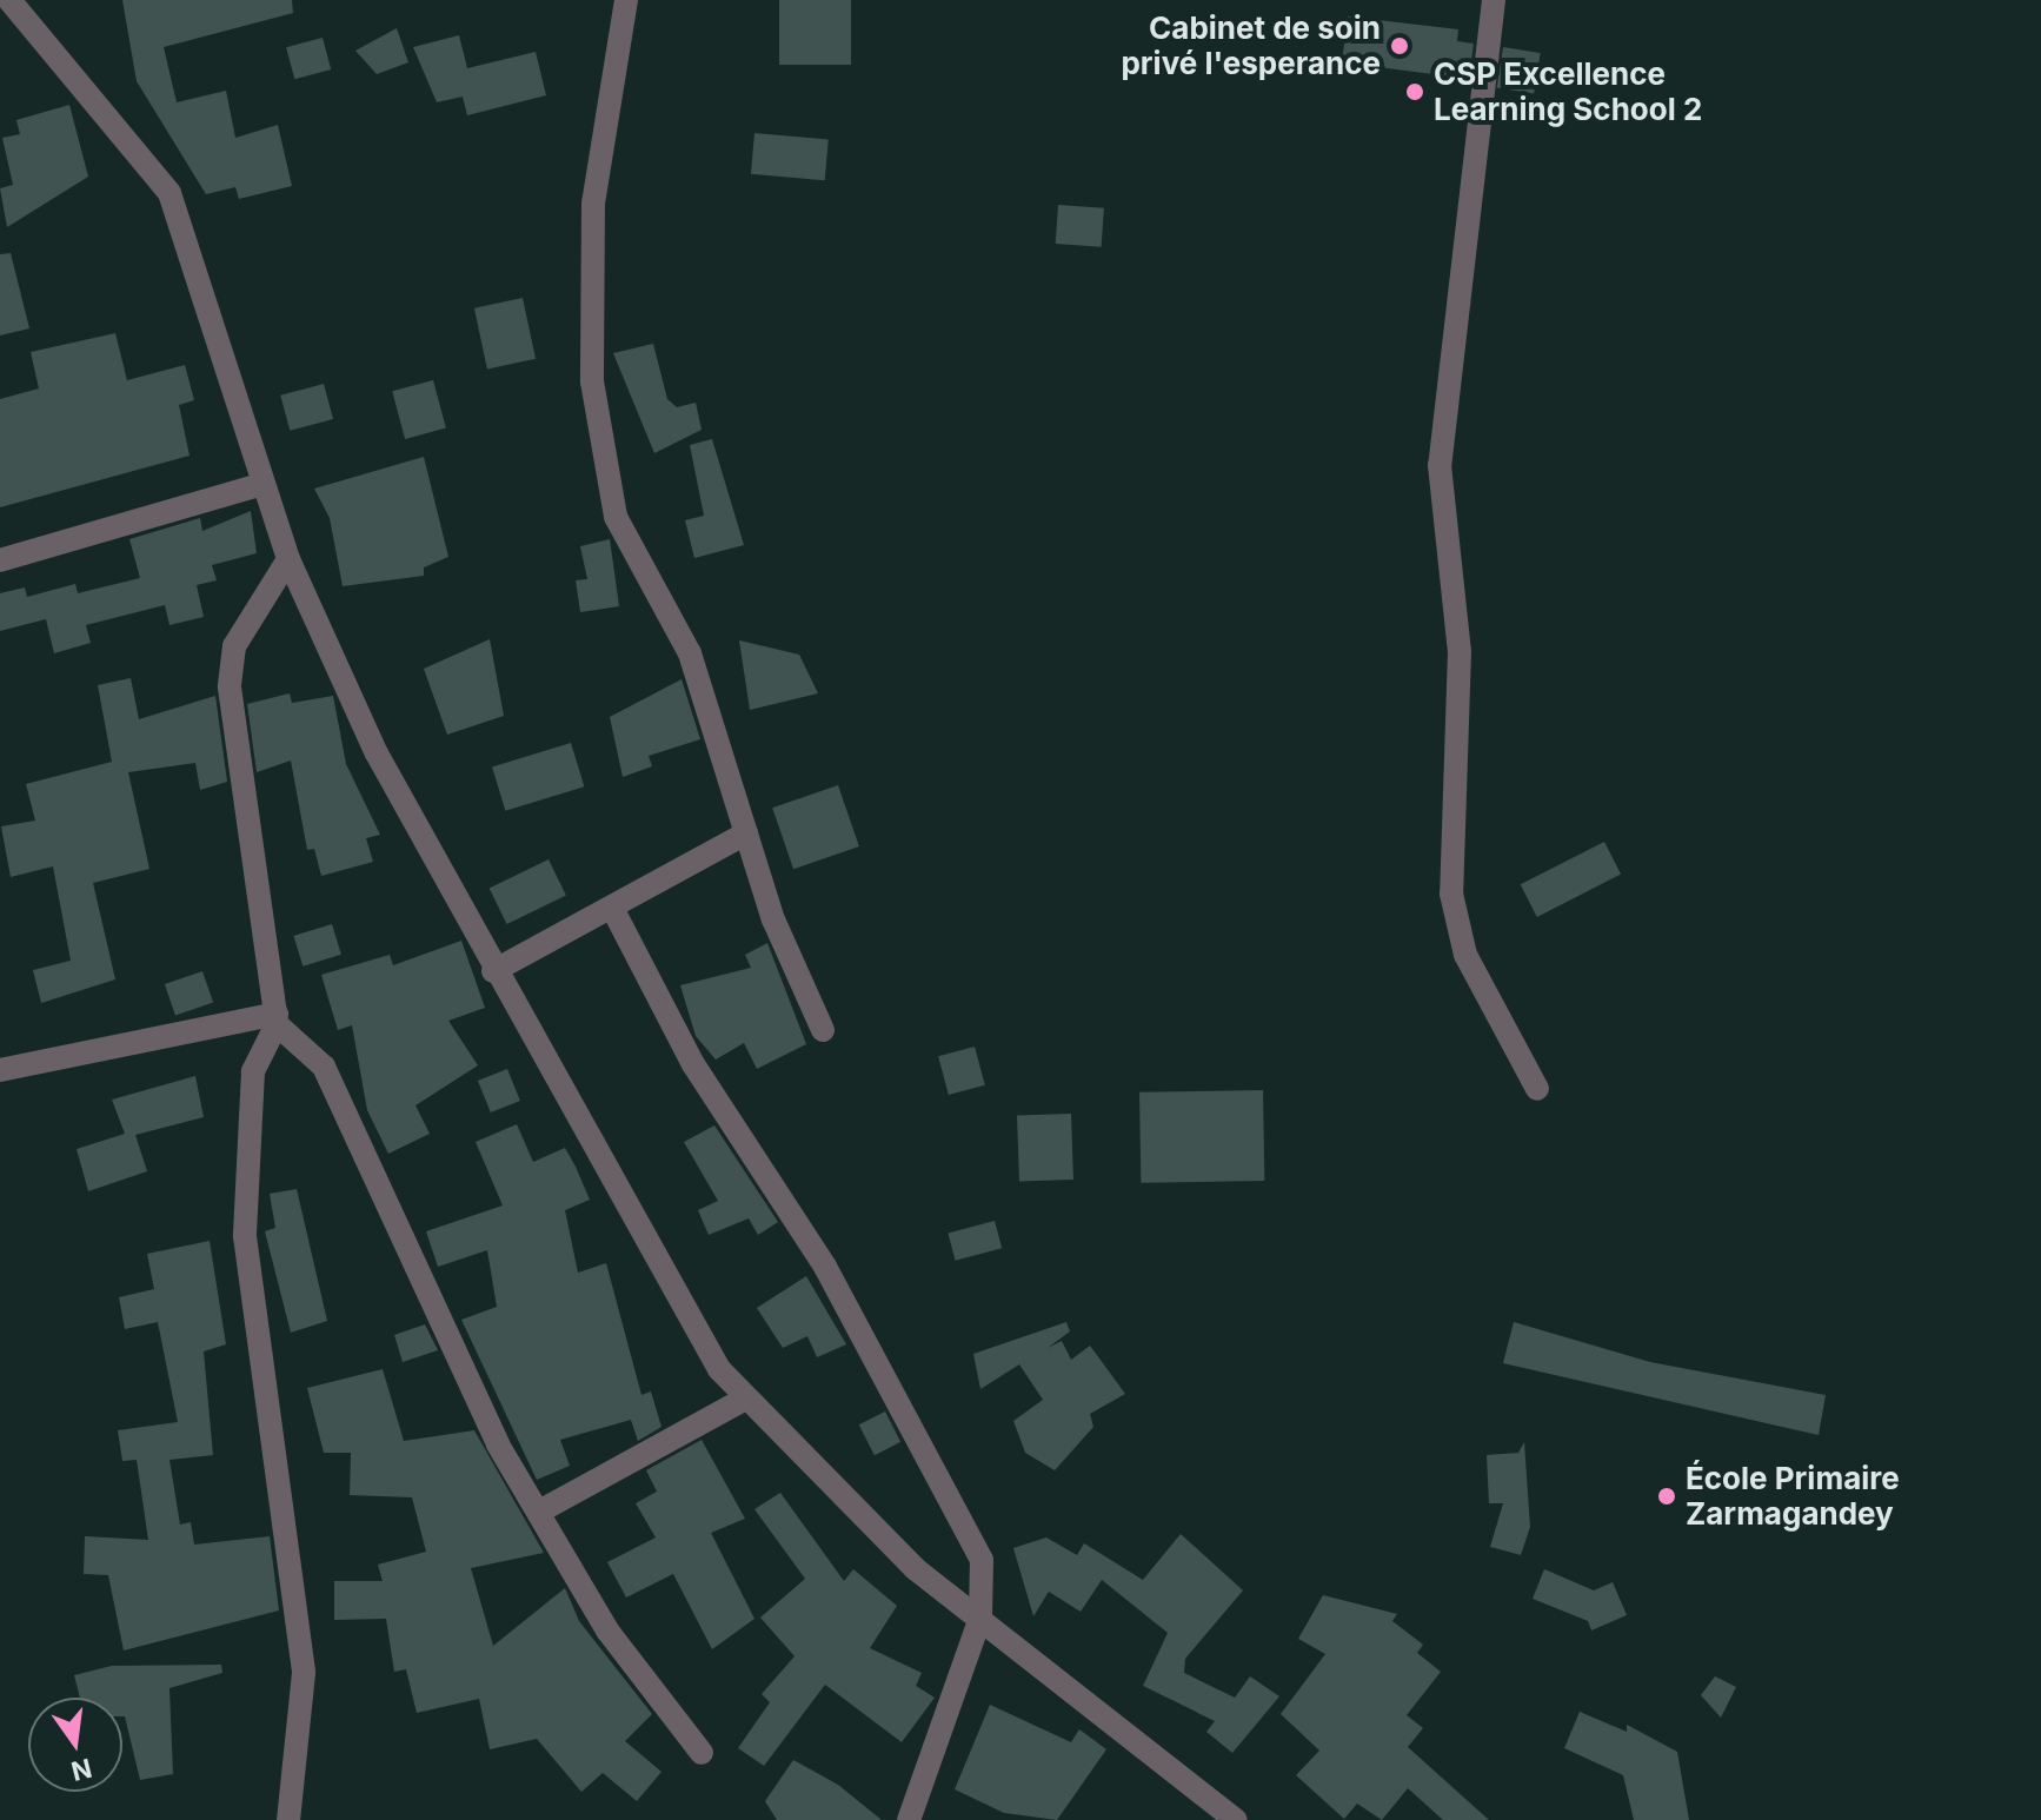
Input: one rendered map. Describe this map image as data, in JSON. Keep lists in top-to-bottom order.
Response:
{
  "places": ["Cabinet de soin privé l'esperance", "CSP Excellence Learning School 2", "École Primaire Zarmagandey"],
  "north": "bottom"
}
